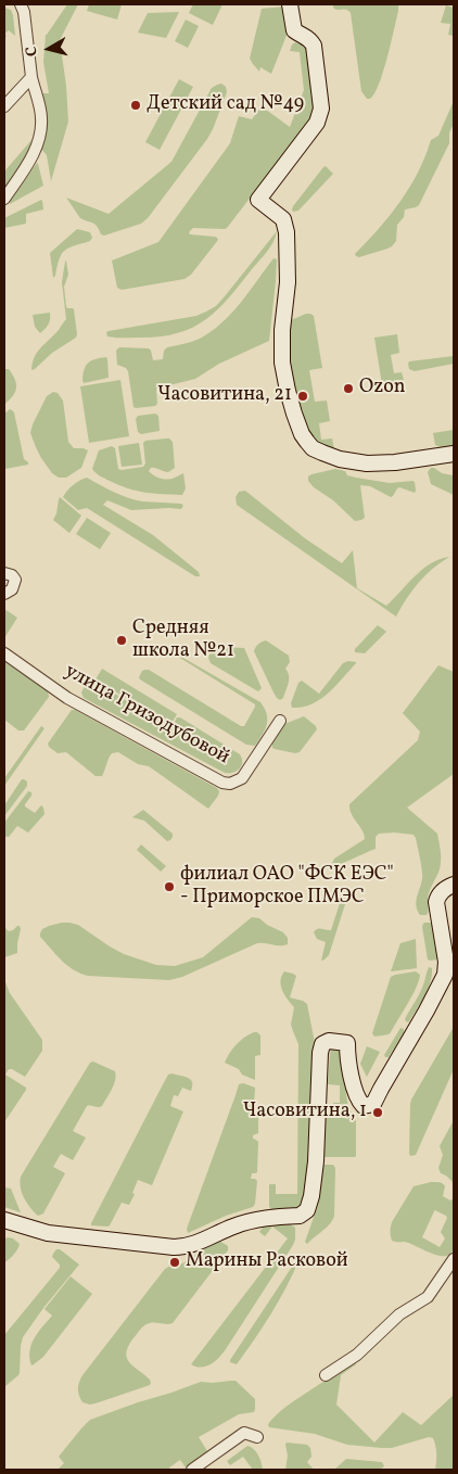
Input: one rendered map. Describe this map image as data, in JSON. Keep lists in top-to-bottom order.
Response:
{
  "streets": {
    "street": ["улица Гризодубовой"]
  },
  "places": [
    "Детский сад №49",
    "Ozon",
    "Часовитина, 21",
    "Средняя школа №21",
    "филиал ОАО \"ФСК ЕЭС\" - Приморское ПМЭС",
    "Часовитина, 1",
    "Марины Расковой"
  ],
  "north": "left"
}
